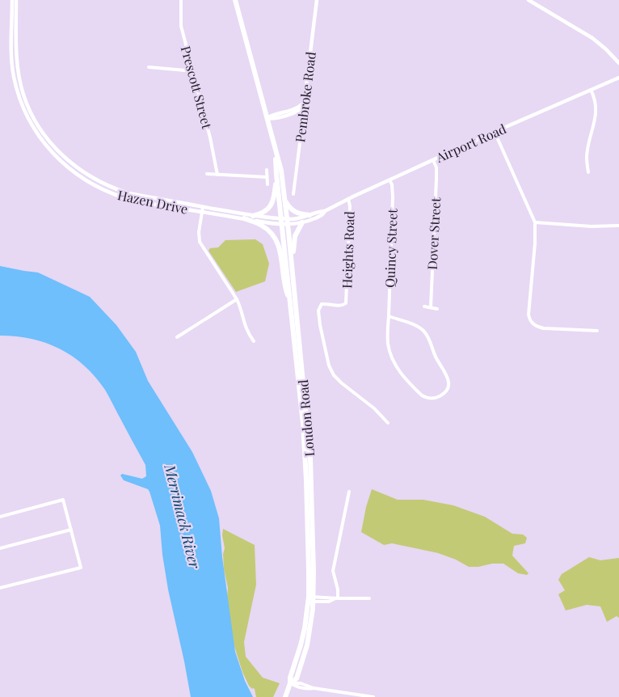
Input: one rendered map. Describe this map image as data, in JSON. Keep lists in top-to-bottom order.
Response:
{
  "streets": {
    "main road": ["Loudon Road"],
    "street": [
      "Prescott Street",
      "Pembroke Road",
      "Airport Road",
      "Hazen Drive",
      "Dover Street",
      "Quincy Street",
      "Heights Road"
    ]
  },
  "crossings": [
    ["Airport Road", "Hazen Drive"],
    ["Airport Road", "Dover Street"],
    ["Airport Road", "Quincy Street"],
    ["Airport Road", "Heights Road"],
    ["Airport Road", "Loudon Road"],
    ["Hazen Drive", "Loudon Road"]
  ],
  "water": ["Merrimack River"]
}
